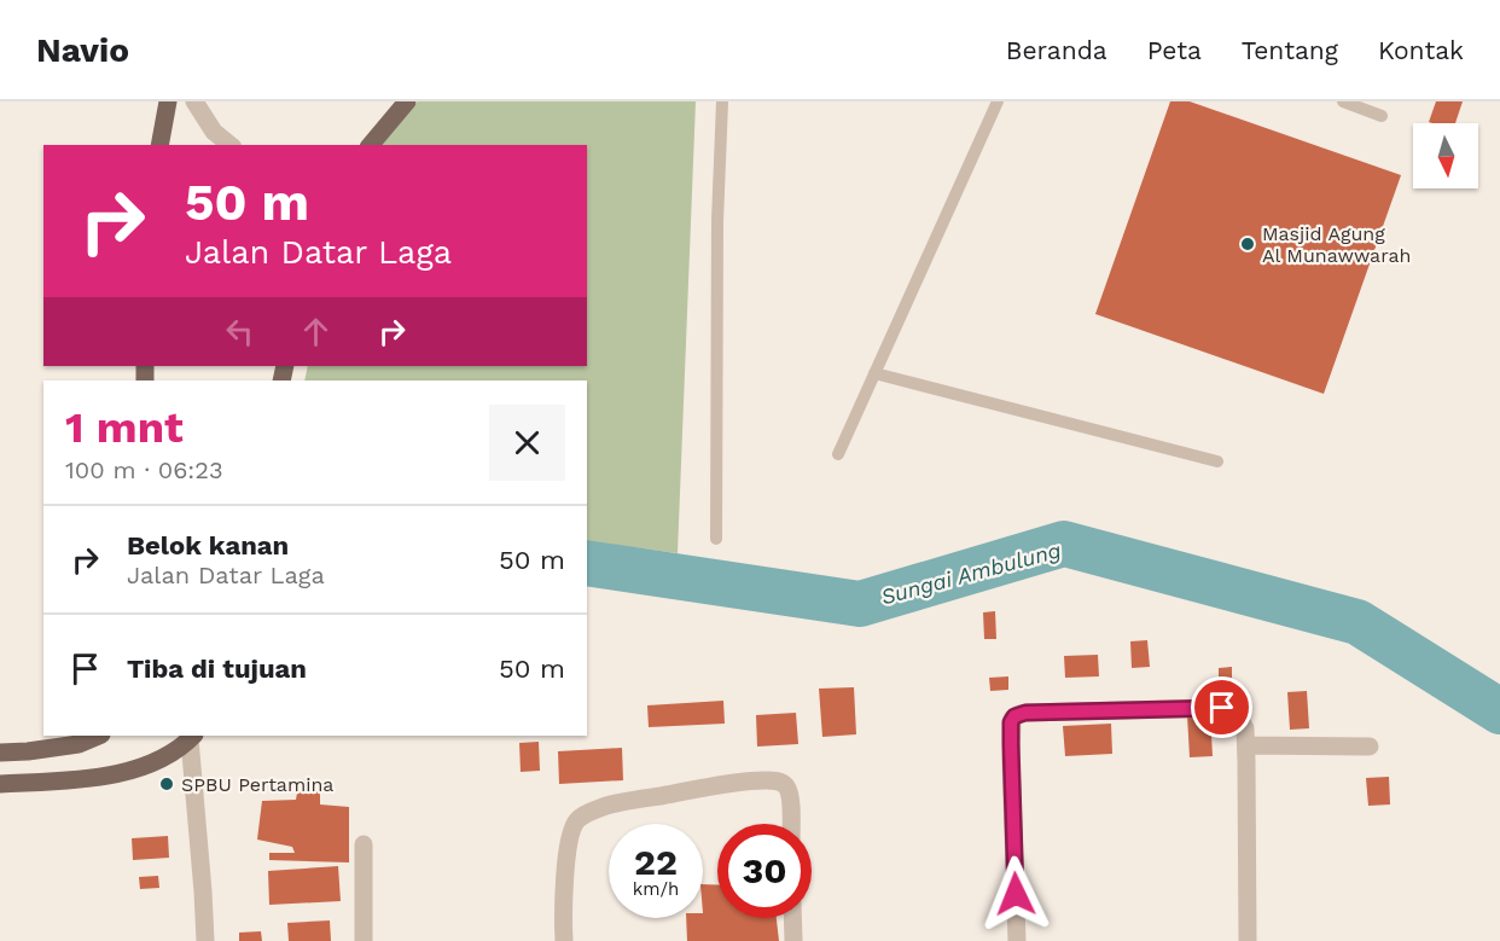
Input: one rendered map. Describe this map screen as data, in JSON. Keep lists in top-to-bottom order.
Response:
{
  "water": ["Sungai Ambulung"],
  "places": ["Masjid Agung Al Munawwarah", "SPBU Pertamina"],
  "north": "bottom",
  "page": {
    "header": "Navio",
    "nav": [
      "Beranda",
      "Peta",
      "Tentang",
      "Kontak"
    ],
    "turn": ["50 m", "Jalan Datar Laga"],
    "heading": ["1 mnt", "100 m · 06:23"],
    "list": [
      {
        "name": "Belok kanan",
        "note": "Jalan Datar Laga",
        "value": "50 m"
      },
      {
        "name": "Tiba di tujuan",
        "value": "50 m"
      }
    ],
    "speed": "22 km/h",
    "limit": "30"
  }
}
